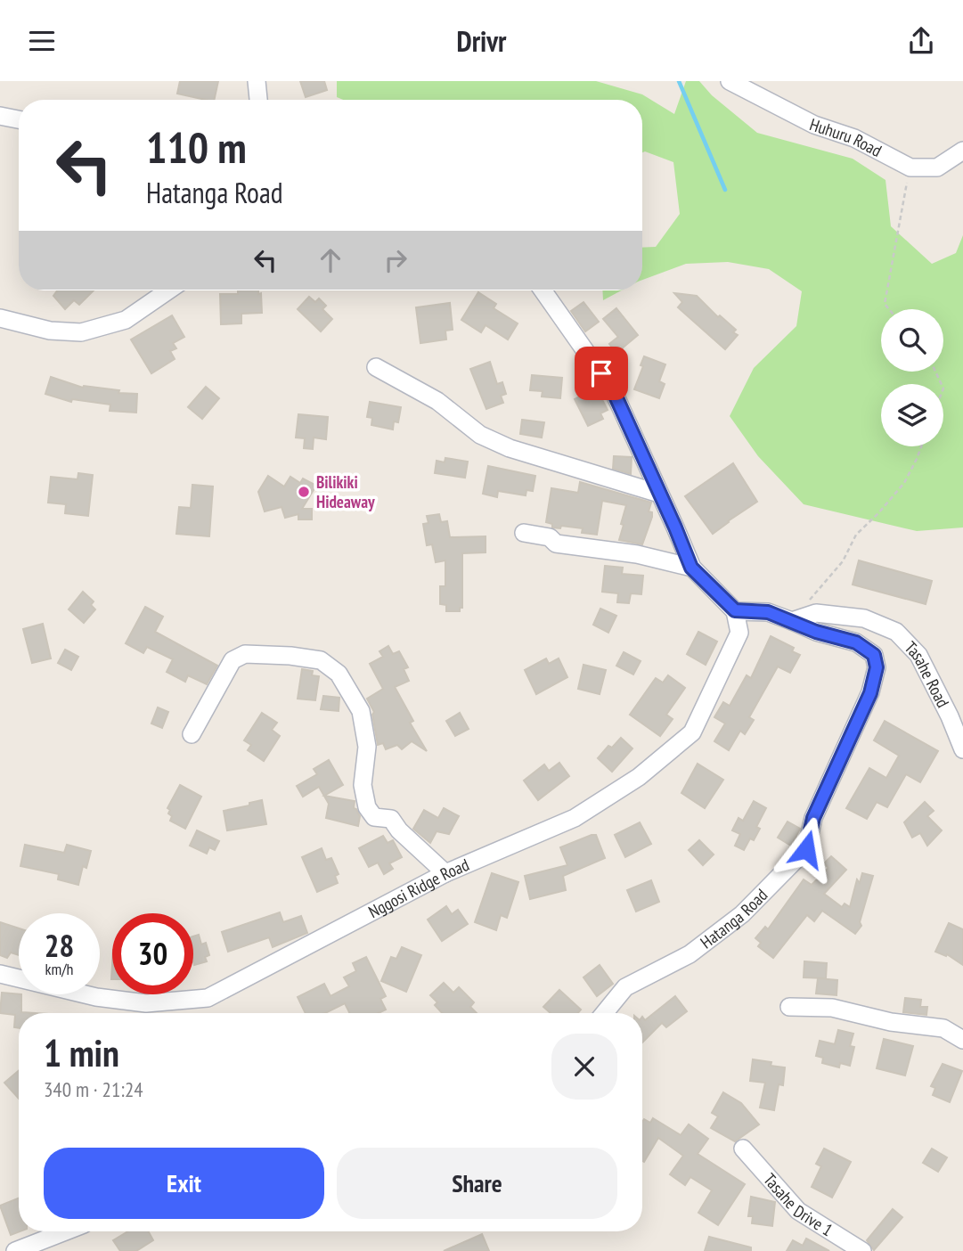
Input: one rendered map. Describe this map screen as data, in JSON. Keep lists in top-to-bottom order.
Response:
{
  "streets": {
    "street": [
      "Huhuru Road",
      "Tasahe Road",
      "Nggosi Ridge Road",
      "Hatanga Road",
      "Tasahe Drive 1"
    ]
  },
  "crossings": [
    ["Tasahe Road", "Hatanga Road"]
  ],
  "places": ["Bilikiki Hideaway"],
  "page": {
    "header": "Drivr",
    "turn": ["110 m", "Hatanga Road"],
    "speed": "28 km/h",
    "limit": "30",
    "heading": ["1 min", "340 m · 21:24"],
    "buttons": ["Exit", "Share"]
  }
}
